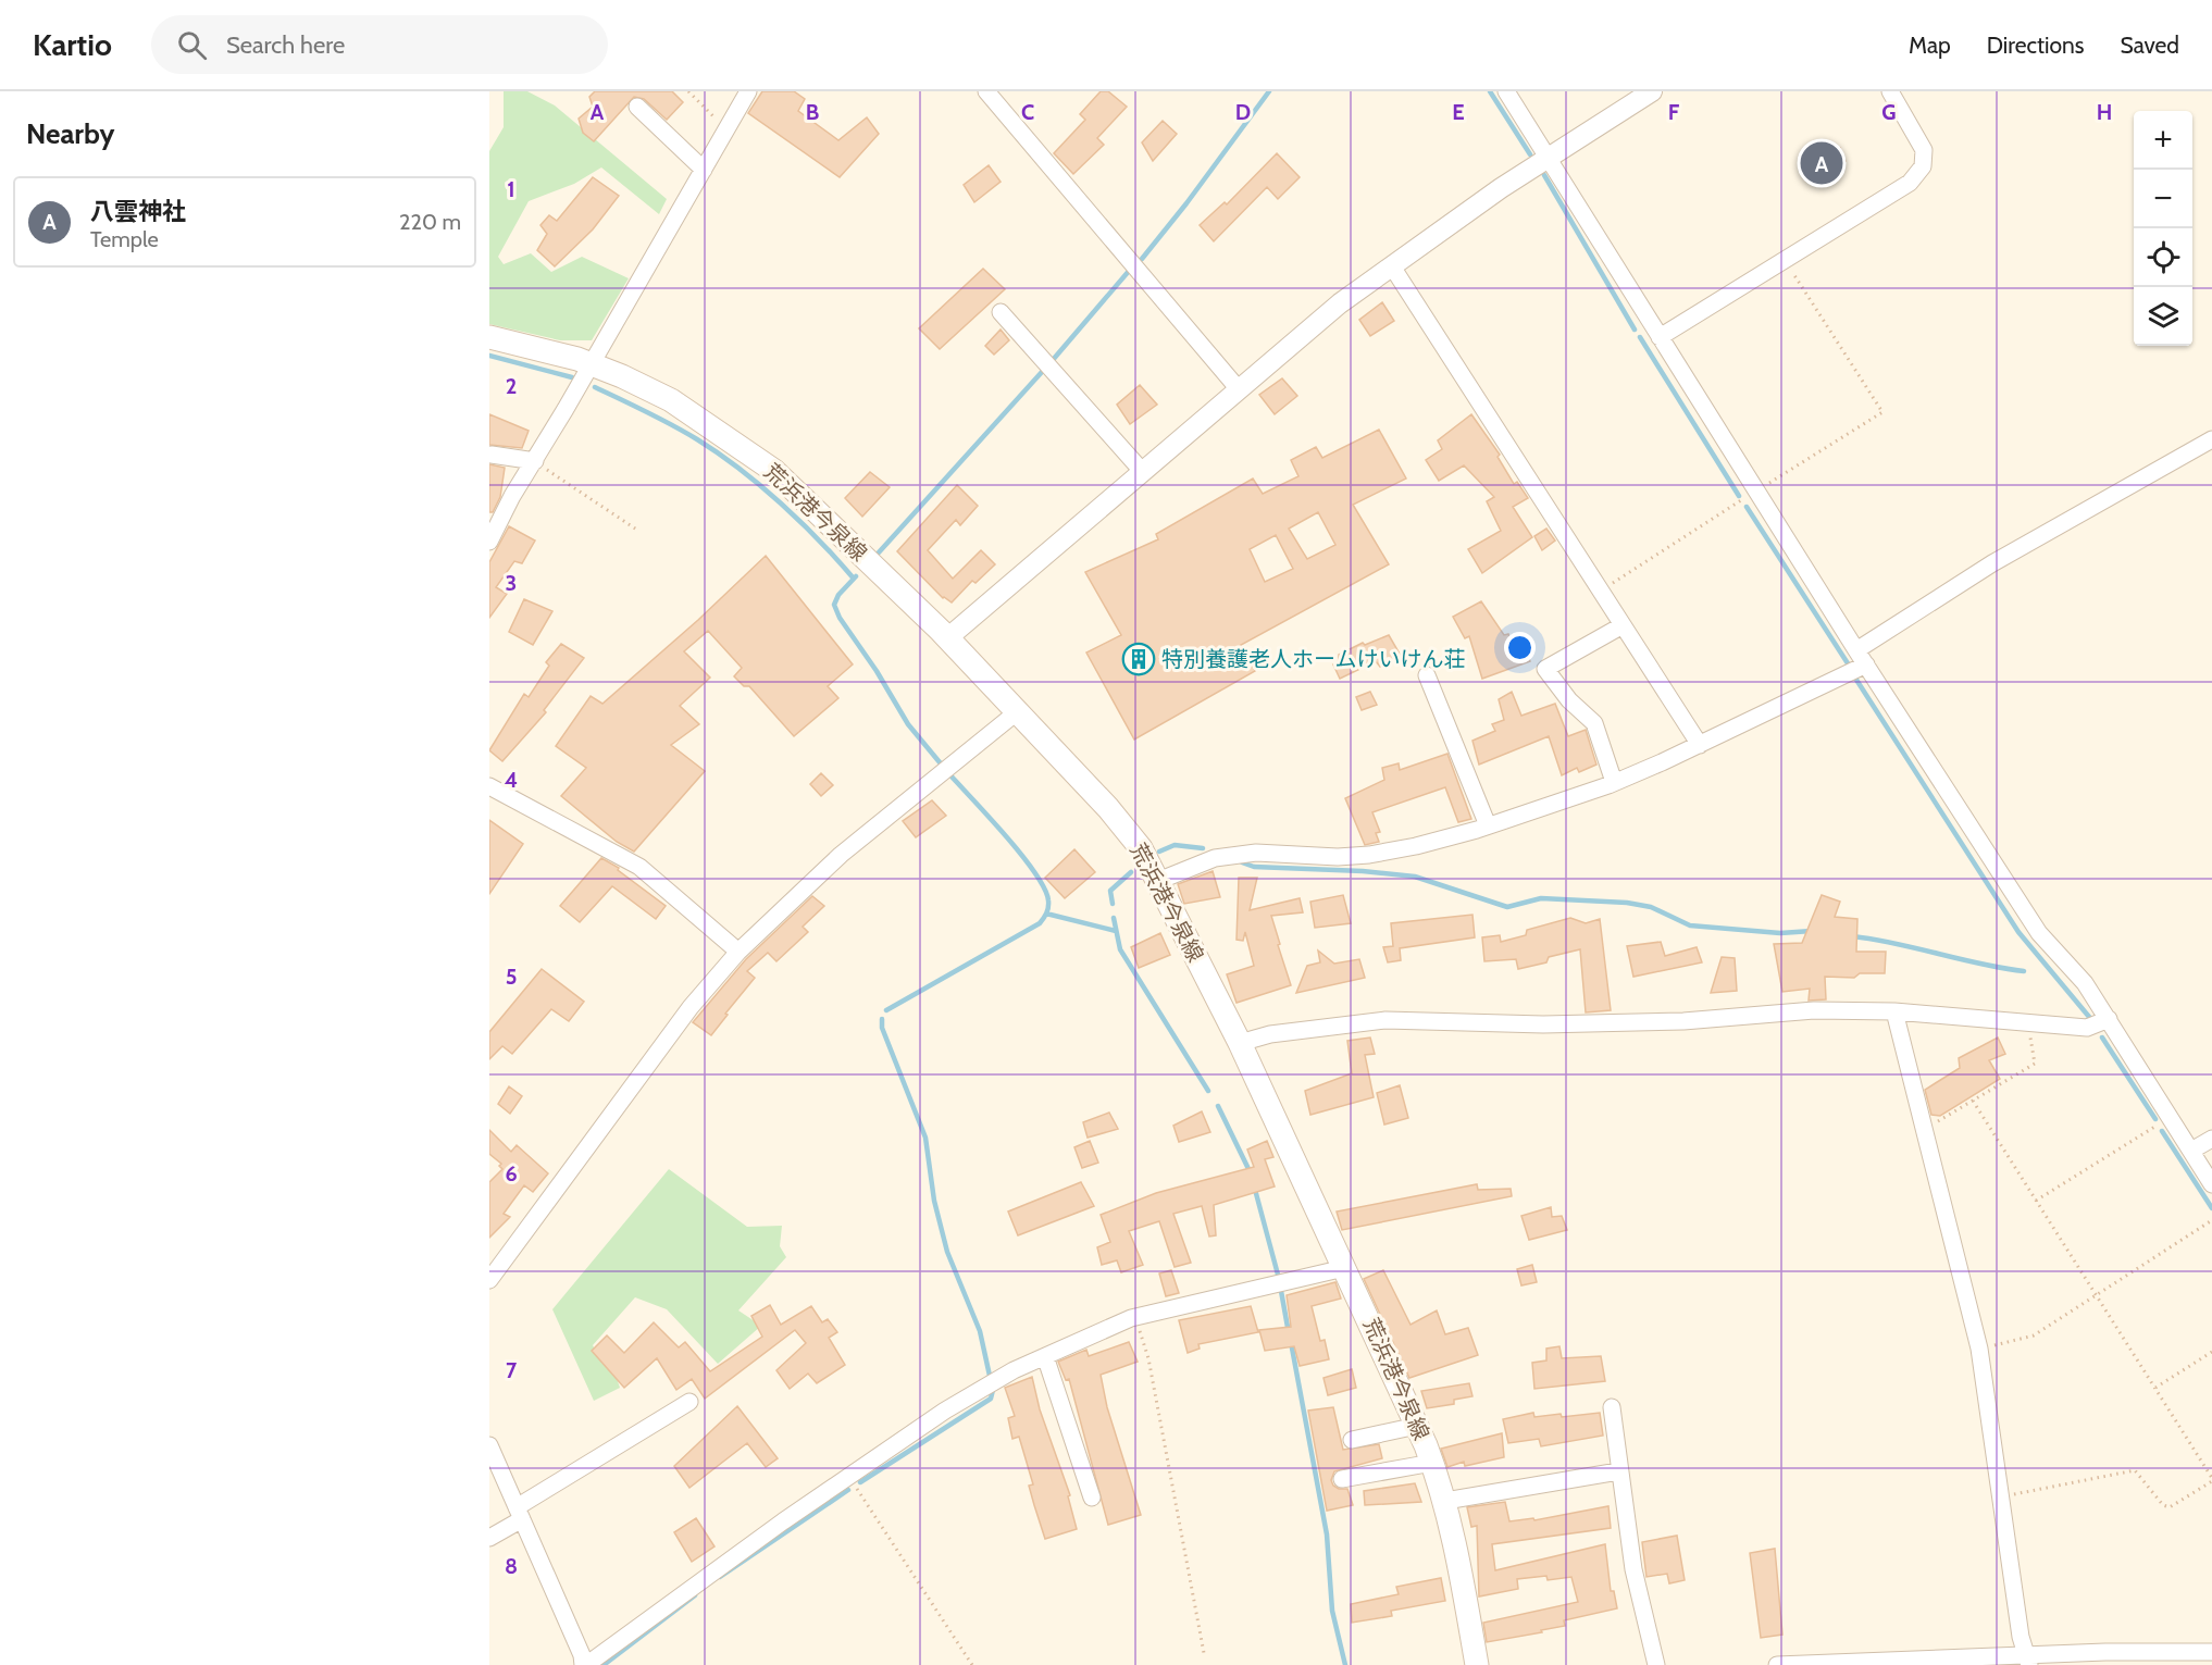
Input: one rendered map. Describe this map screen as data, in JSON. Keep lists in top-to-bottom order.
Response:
{
  "streets": {
    "main road": ["荒浜港今泉線"]
  },
  "places": {
    "building": ["特別養護老人ホームけいけん荘"]
  },
  "page": {
    "header": "Kartio",
    "search": "Search here",
    "nav": ["Map", "Directions", "Saved"],
    "heading": "Nearby",
    "map_buttons": ["+", "−"],
    "pins": "A",
    "list": [
      {
        "mark": "A",
        "name": "八雲神社",
        "note": "Temple",
        "value": "220 m"
      }
    ]
  },
  "grid": {
    "columns": [
      "A",
      "B",
      "C",
      "D",
      "E",
      "F",
      "G",
      "H"
    ],
    "rows": [
      "1",
      "2",
      "3",
      "4",
      "5",
      "6",
      "7",
      "8"
    ]
  }
}
